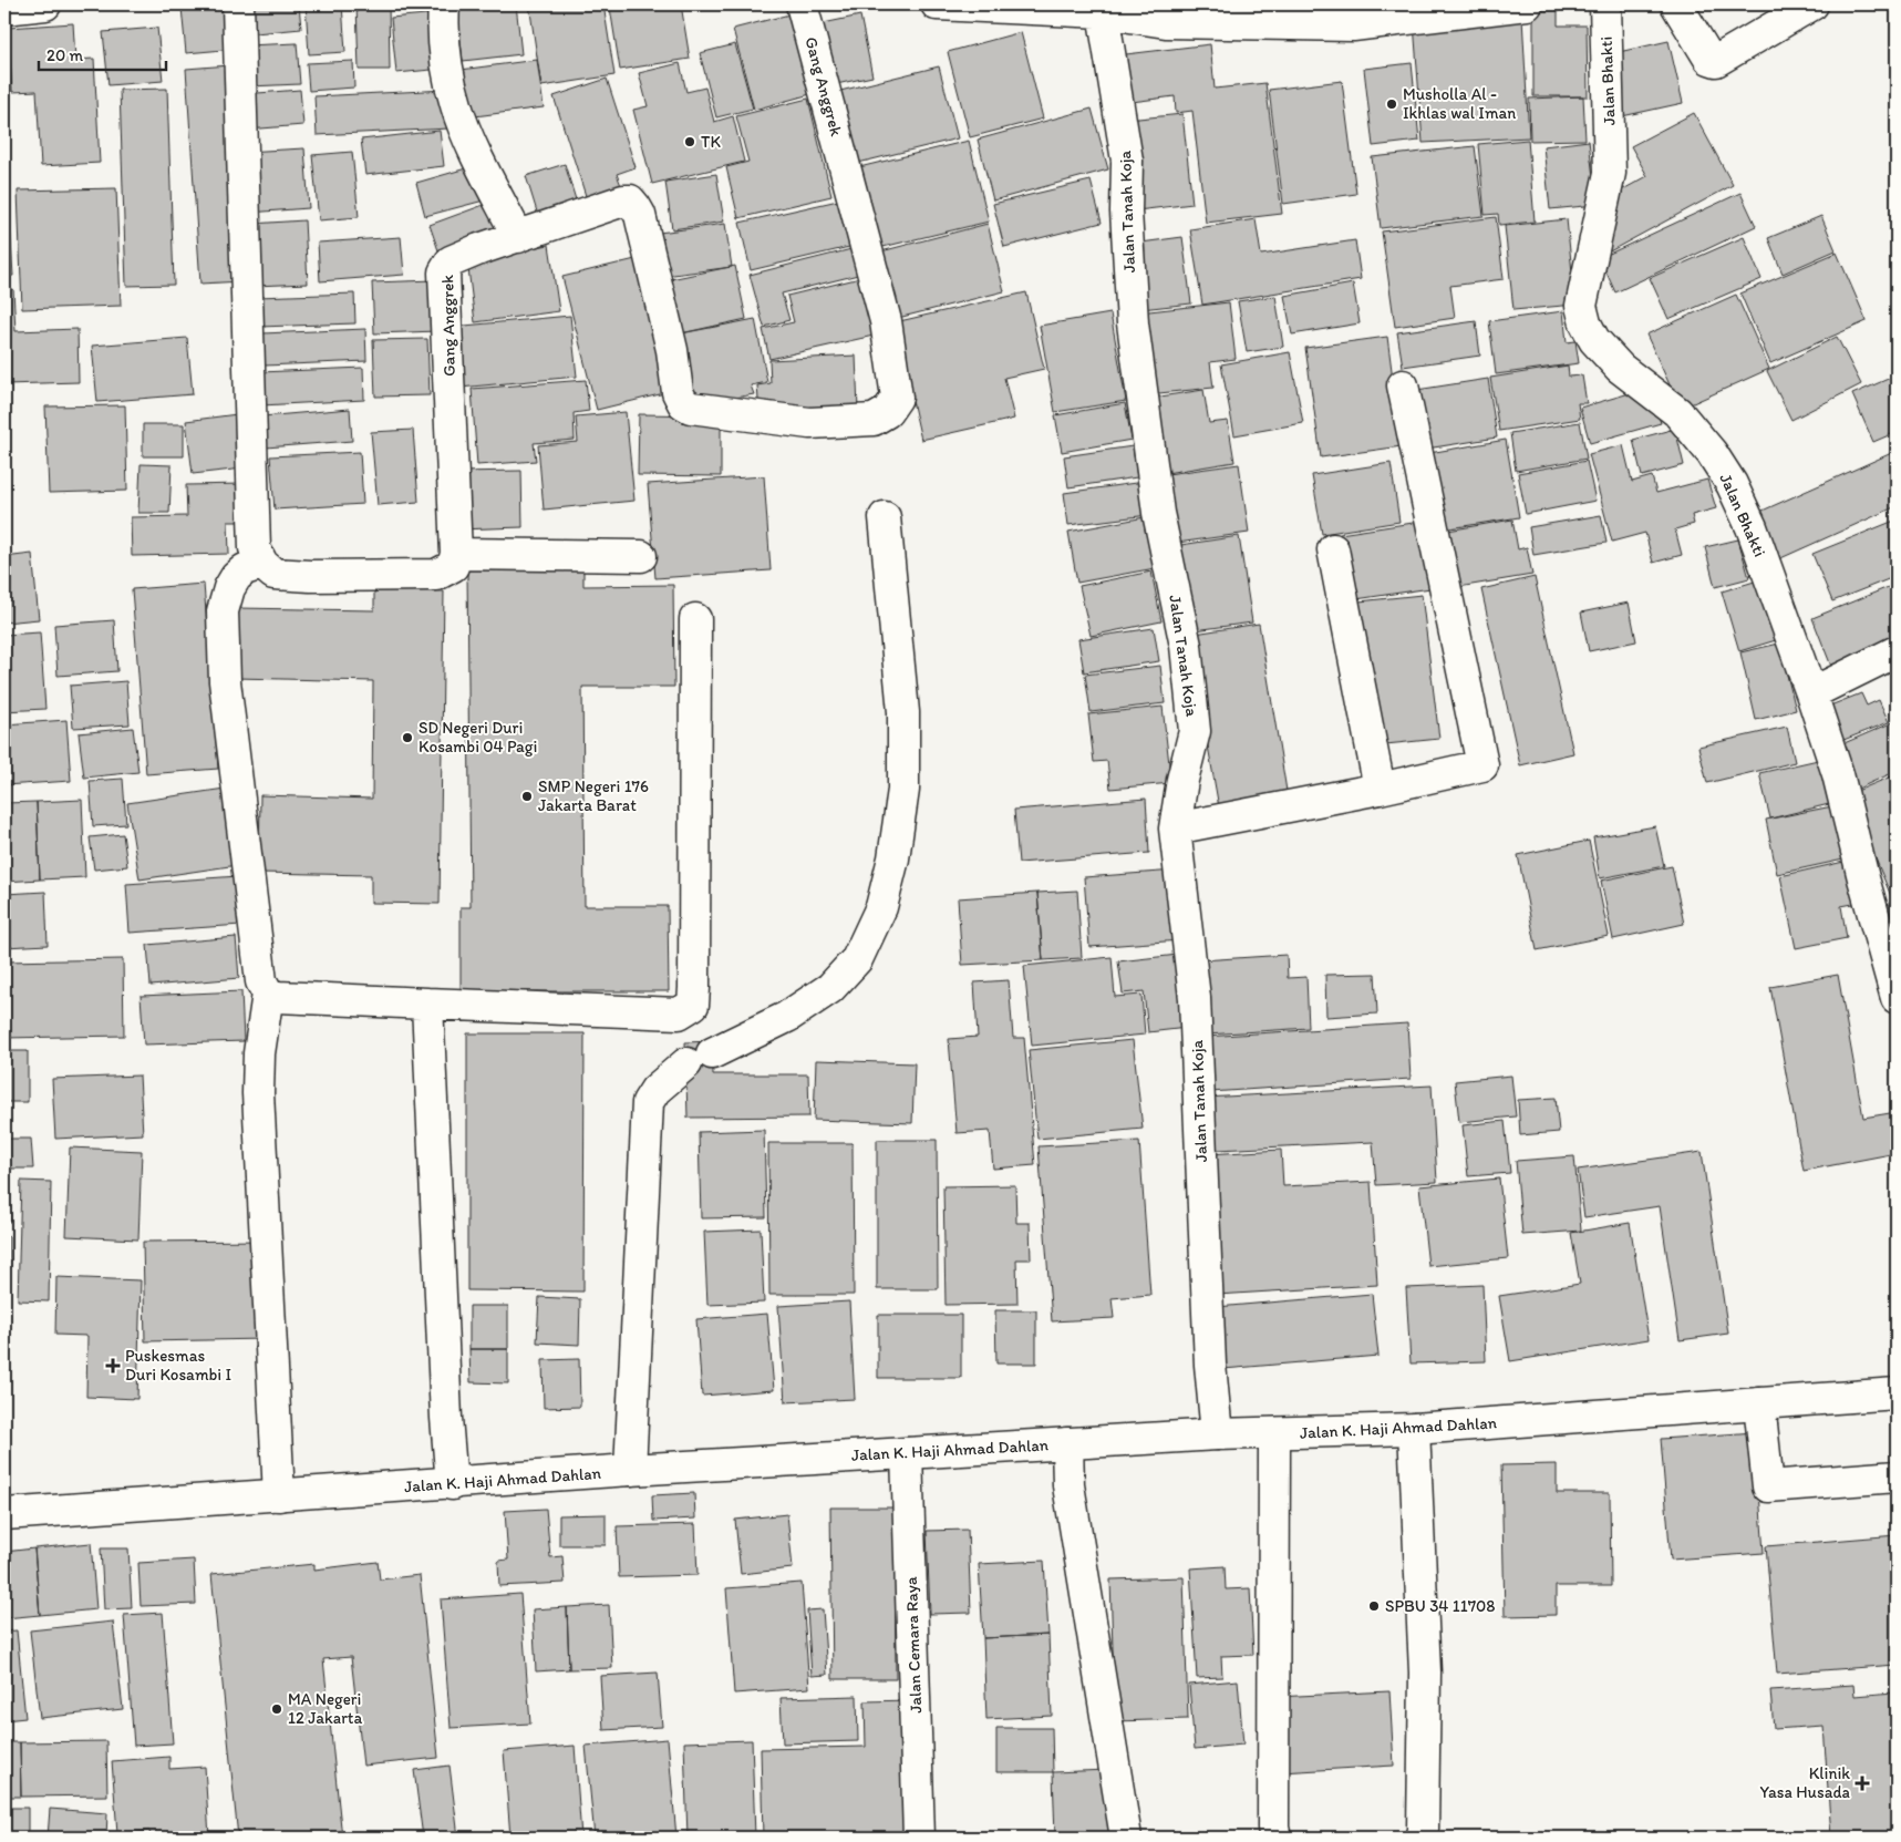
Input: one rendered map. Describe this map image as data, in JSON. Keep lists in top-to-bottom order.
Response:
{
  "streets": {
    "street": [
      "Jalan Bhakti",
      "Gang Anggrek",
      "Jalan Tanah Koja",
      "Jalan K. Haji Ahmad Dahlan",
      "Jalan Cemara Raya"
    ]
  },
  "crossings": [
    ["Jalan Tanah Koja", "Jalan K. Haji Ahmad Dahlan"],
    ["Jalan K. Haji Ahmad Dahlan", "Jalan Cemara Raya"]
  ],
  "places": {
    "other": [
      "Musholla Al - Ikhlas wal Iman",
      "TK",
      "SD Negeri Duri Kosambi 04 Pagi",
      "SMP Negeri 176 Jakarta Barat",
      "SPBU 34 11708",
      "MA Negeri 12 Jakarta"
    ],
    "health": ["Puskesmas Duri Kosambi I", "Klinik Yasa Husada"]
  },
  "scale_bar": "20 m"
}
